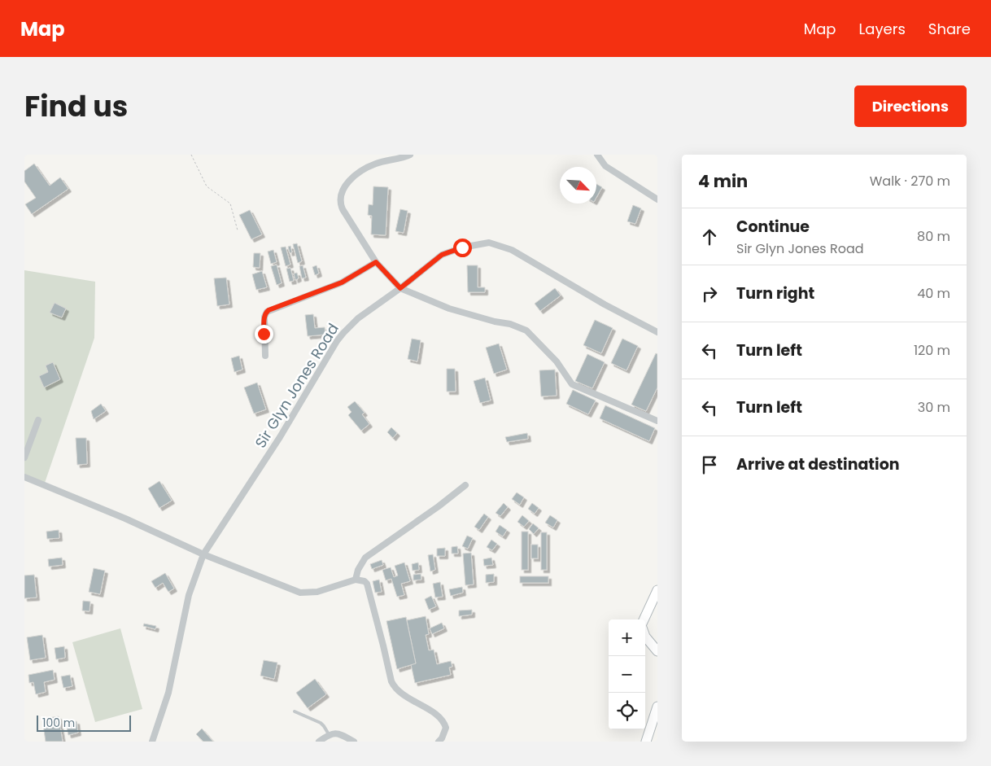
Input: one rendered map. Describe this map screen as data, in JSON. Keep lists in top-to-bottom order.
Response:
{
  "streets": {
    "street": ["Sir Glyn Jones Road"]
  },
  "scale_bar": "100 m",
  "north": "bottom right",
  "page": {
    "header": "Map",
    "nav": ["Map", "Layers", "Share"],
    "title": "Find us",
    "buttons": "Directions",
    "heading": ["4 min", "Walk · 270 m"],
    "list": [
      ["Continue", "Sir Glyn Jones Road", "80 m"],
      ["Turn right", "40 m"],
      ["Turn left", "120 m"],
      ["Turn left", "30 m"],
      "Arrive at destination"
    ],
    "map_buttons": ["+", "−"],
    "scale": "100 m"
  }
}
